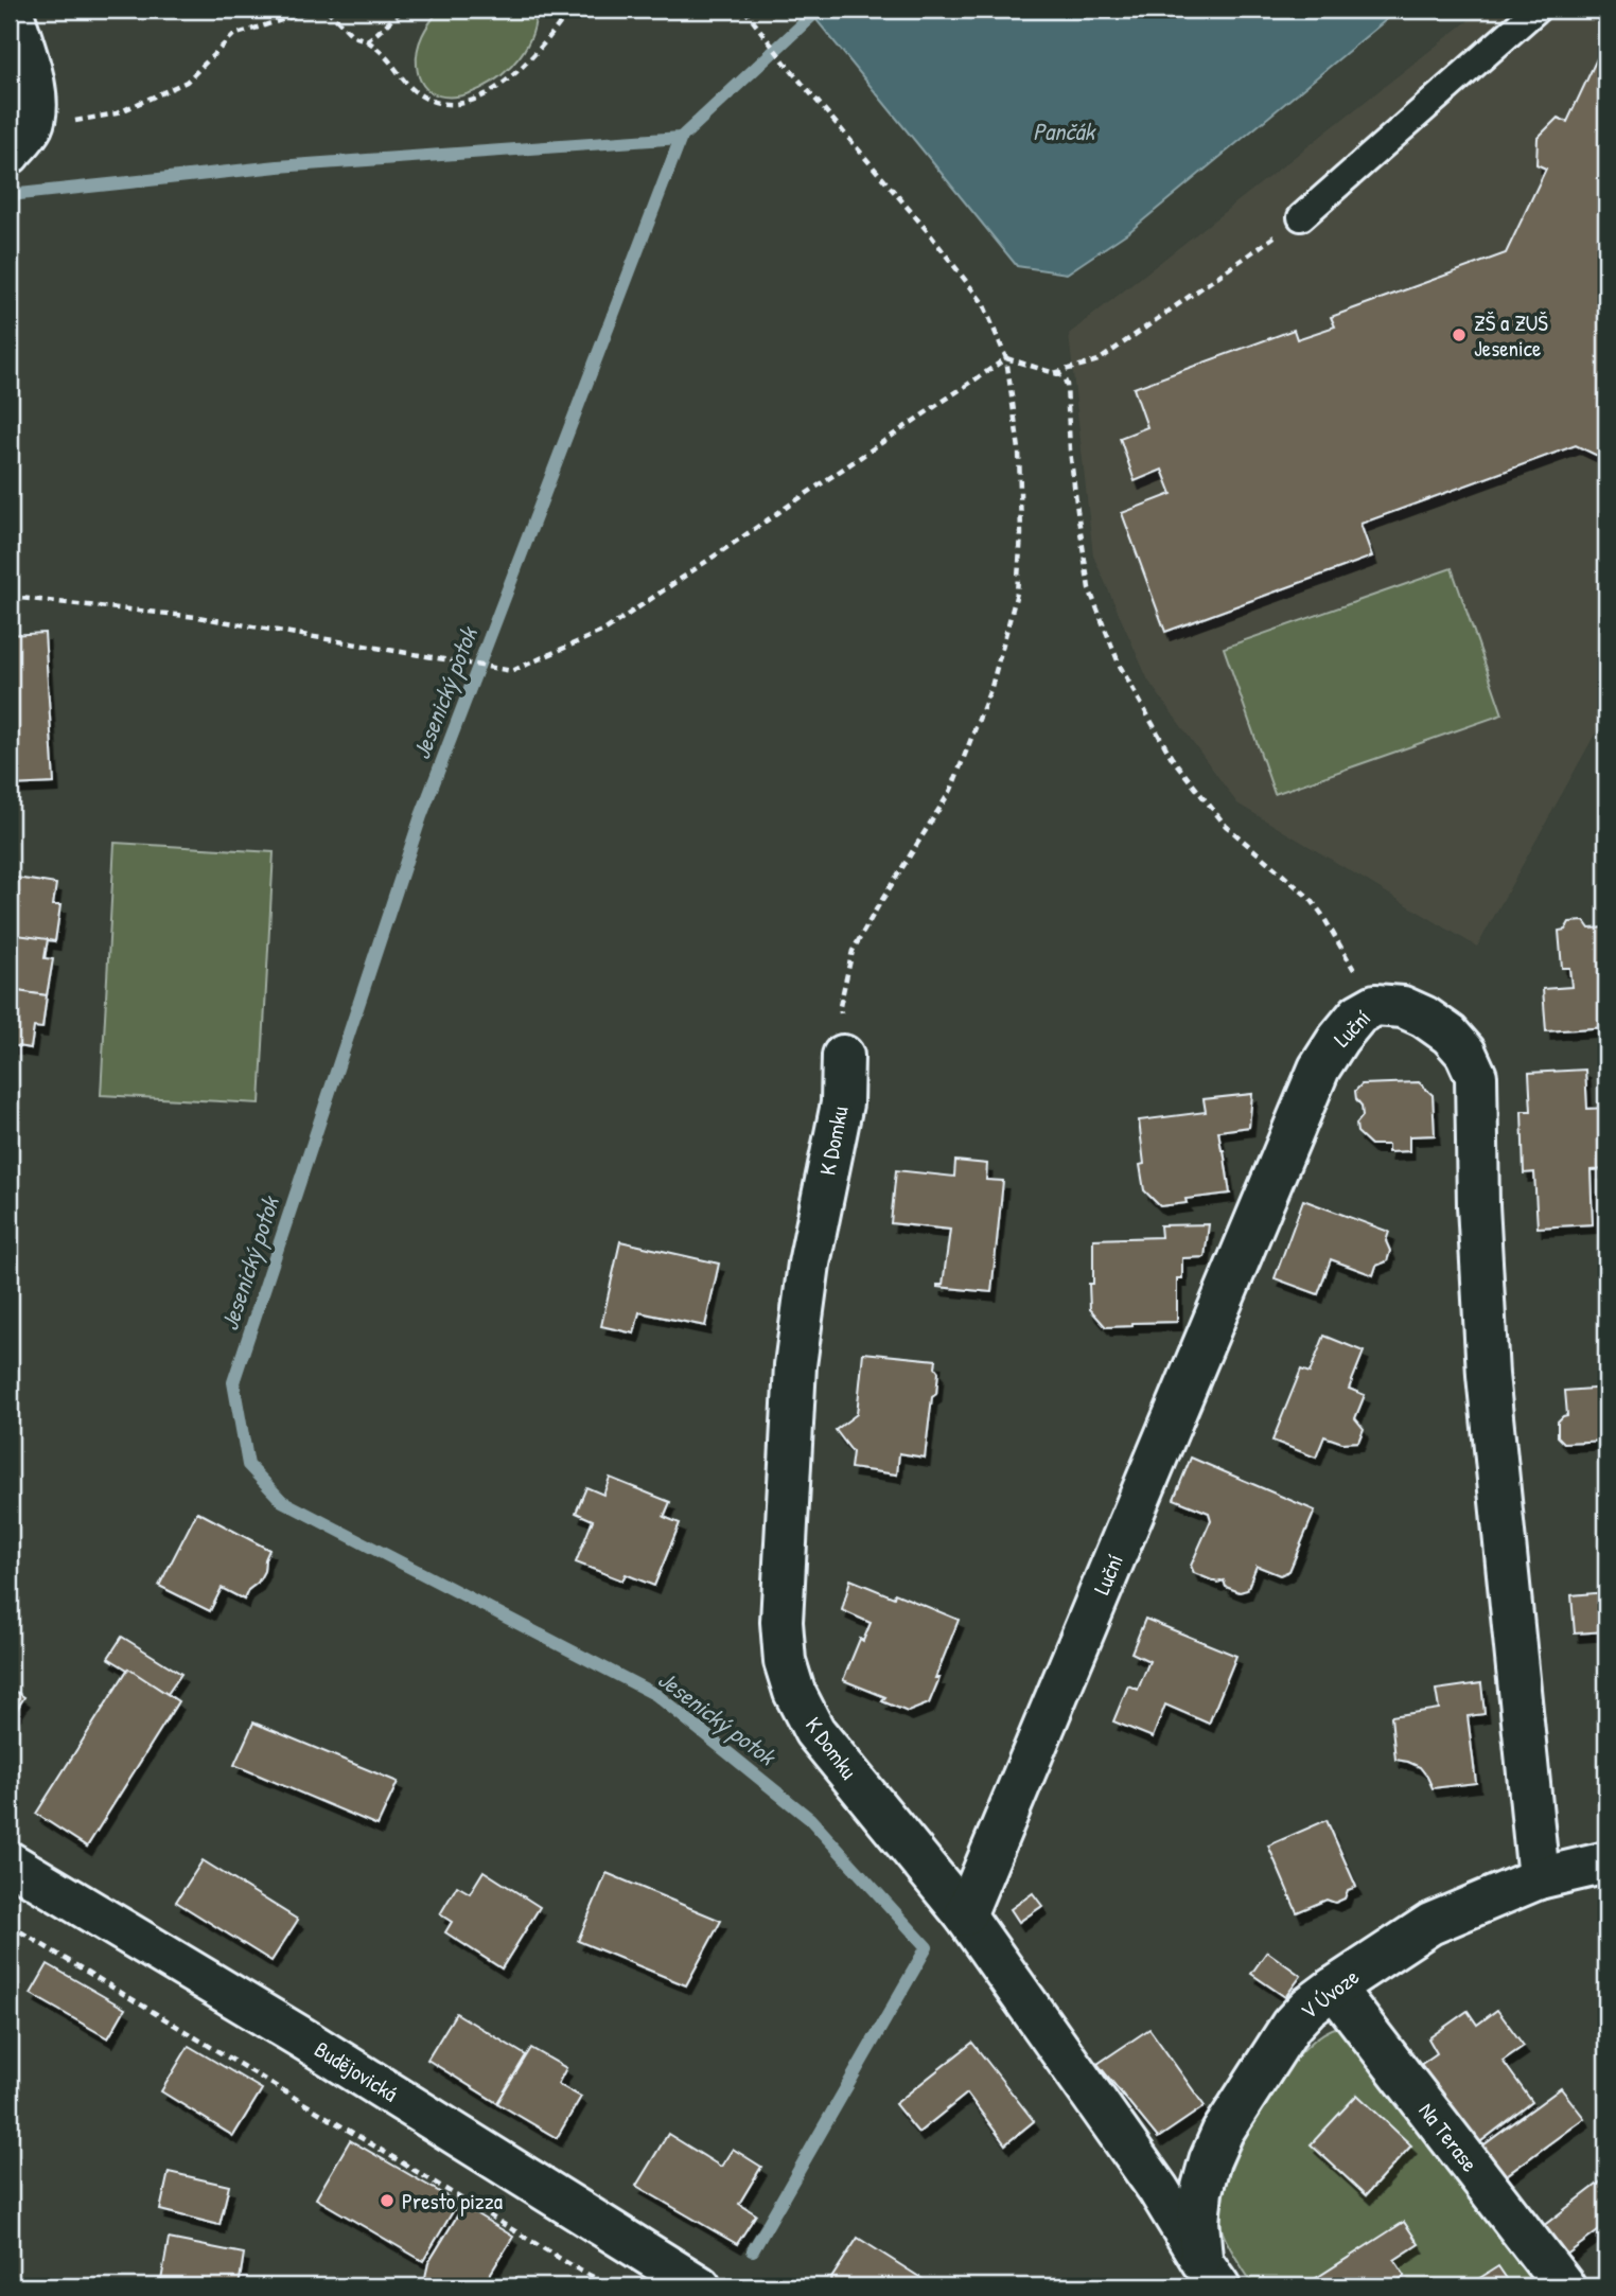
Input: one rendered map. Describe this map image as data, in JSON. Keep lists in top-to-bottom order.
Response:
{
  "streets": {
    "street": [
      "Luční",
      "K Domku",
      "V Úvoze",
      "Budějovická",
      "Na Terase"
    ]
  },
  "crossings": [
    ["Luční", "K Domku"],
    ["Luční", "V Úvoze"],
    ["K Domku", "V Úvoze"],
    ["V Úvoze", "Na Terase"]
  ],
  "water": ["Pančák", "Jesenický potok"],
  "places": ["ZŠ a ZUŠ Jesenice", "Presto pizza"]
}
